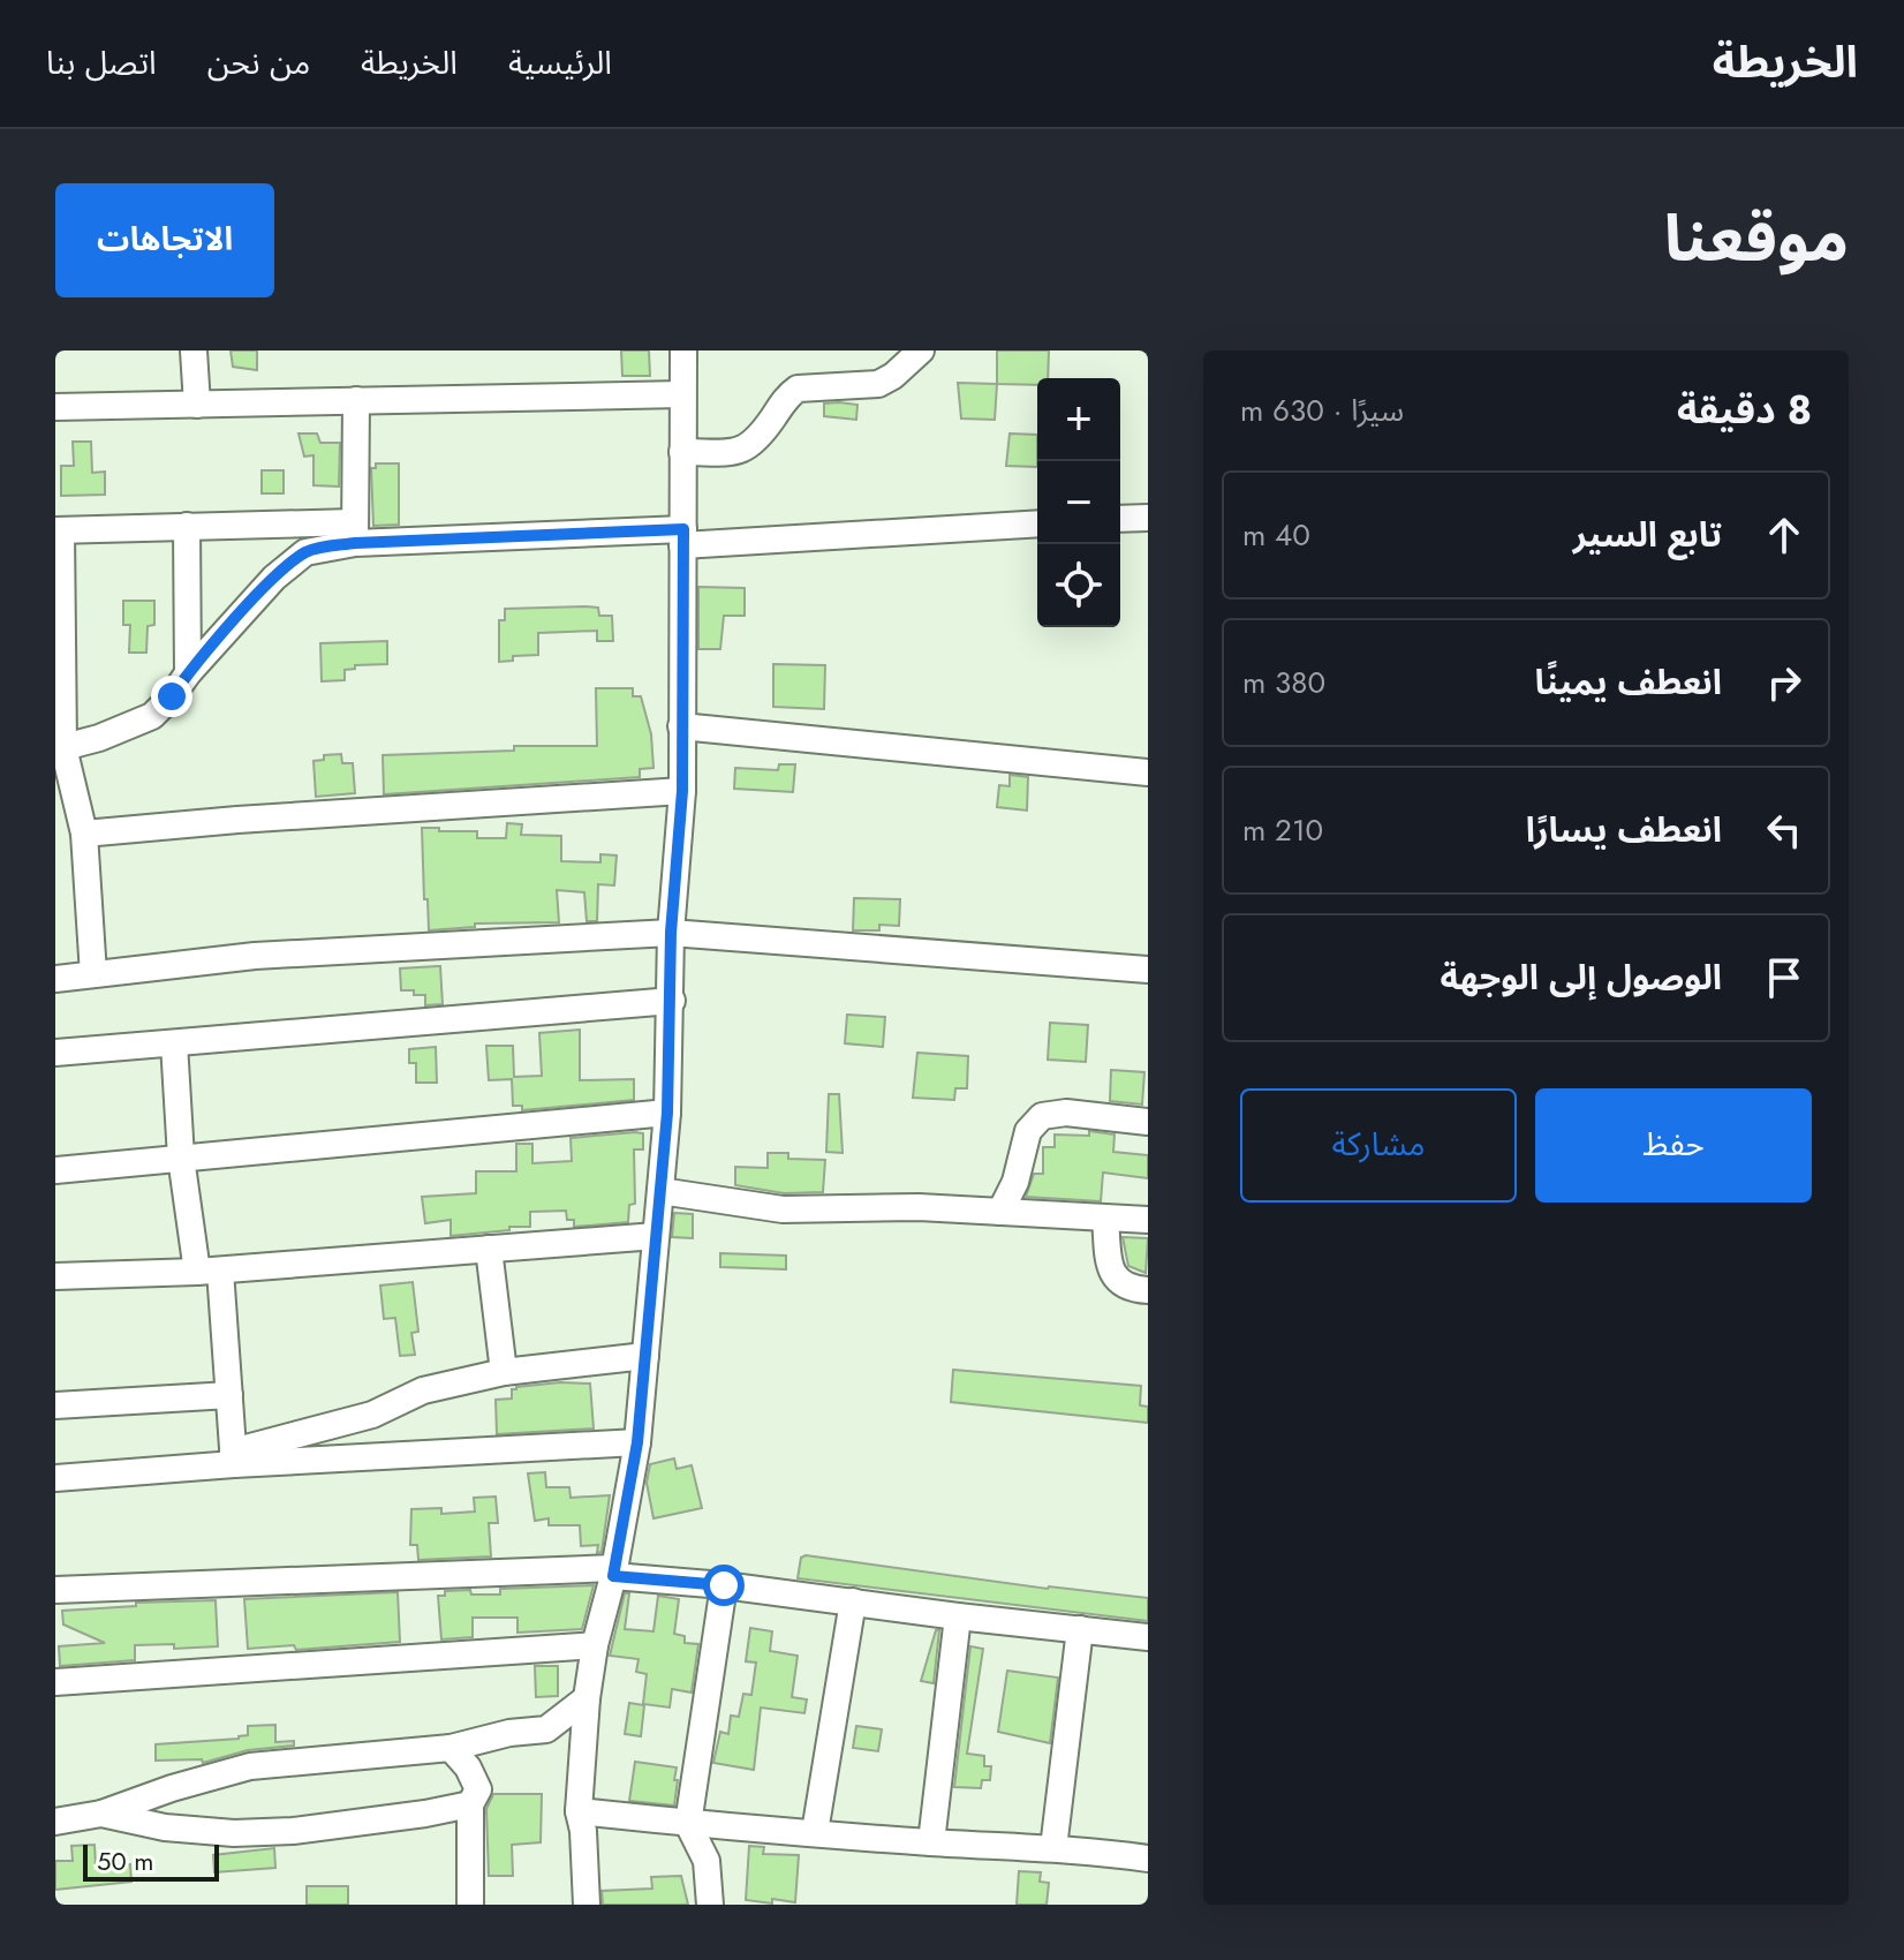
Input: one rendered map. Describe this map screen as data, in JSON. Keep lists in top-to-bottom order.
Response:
{
  "scale_bar": "50 m",
  "page": {
    "header": "الخريطة",
    "nav": [
      "الرئيسية",
      "الخريطة",
      "من نحن",
      "اتصل بنا"
    ],
    "title": "موقعنا",
    "buttons": [
      "الاتجاهات",
      ["حفظ", "مشاركة"]
    ],
    "heading": ["8 دقيقة", "سيرًا · 630 m"],
    "map_buttons": ["+", "−"],
    "list": [
      ["تابع السير", "40 m"],
      ["انعطف يمينًا", "380 m"],
      ["انعطف يسارًا", "210 m"],
      "الوصول إلى الوجهة"
    ],
    "scale": "50 m"
  }
}
